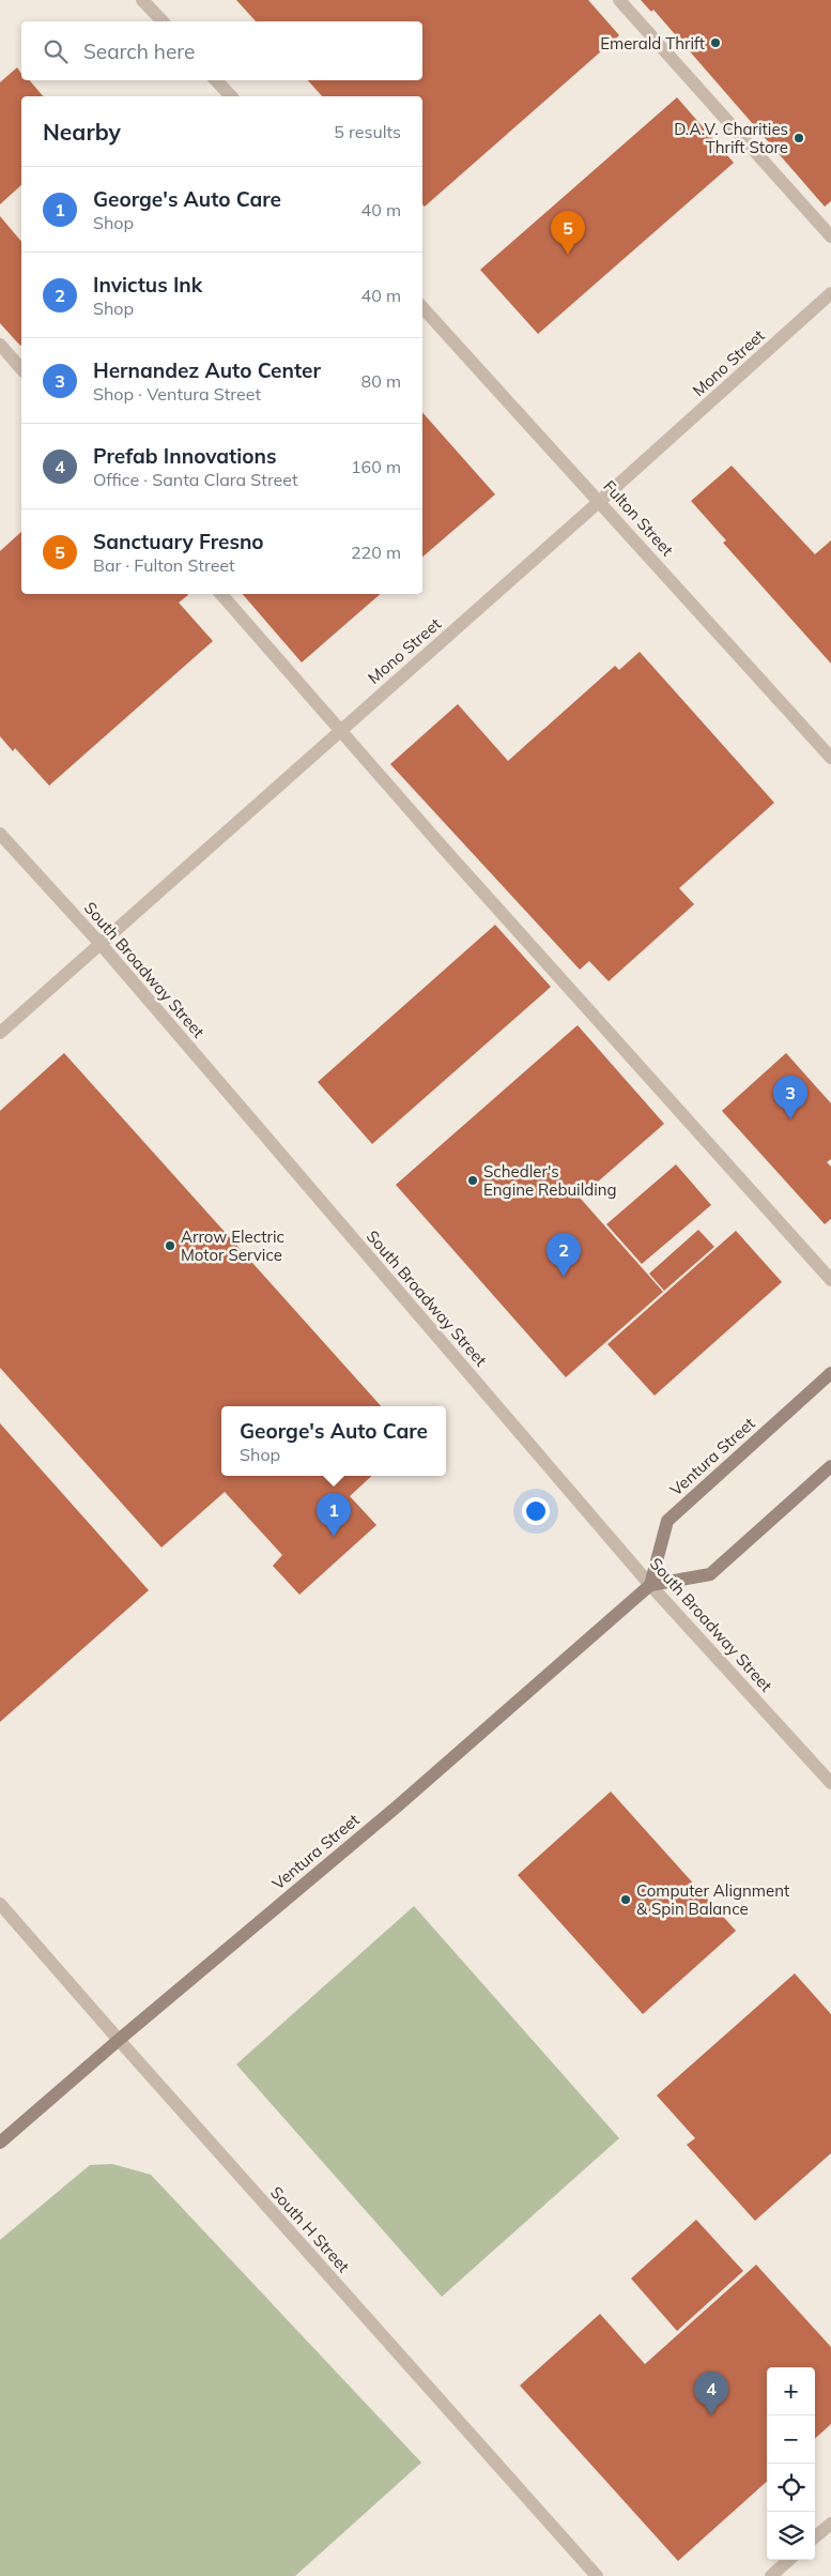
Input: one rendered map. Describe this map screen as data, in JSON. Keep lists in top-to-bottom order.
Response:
{
  "streets": {
    "main road": ["Ventura Street"],
    "street": [
      "Mono Street",
      "Fulton Street",
      "South Broadway Street",
      "South H Street"
    ]
  },
  "crossings": [
    ["Mono Street", "Fulton Street"],
    ["Mono Street", "South Broadway Street"],
    ["South Broadway Street", "Ventura Street"],
    ["Ventura Street", "South H Street"]
  ],
  "places": [
    "Emerald Thrift",
    "D.A.V. Charities Thrift Store",
    "Schedler's Engine Rebuilding",
    "Arrow Electric Motor Service",
    "Computer Alignment & Spin Balance"
  ],
  "page": {
    "search": "Search here",
    "heading": ["Nearby", "5 results"],
    "list": [
      {
        "mark": "1",
        "name": "George's Auto Care",
        "note": "Shop",
        "value": "40 m"
      },
      {
        "mark": "2",
        "name": "Invictus Ink",
        "note": "Shop",
        "value": "40 m"
      },
      {
        "mark": "3",
        "name": "Hernandez Auto Center",
        "note": "Shop · Ventura Street",
        "value": "80 m"
      },
      {
        "mark": "4",
        "name": "Prefab Innovations",
        "note": "Office · Santa Clara Street",
        "value": "160 m"
      },
      {
        "mark": "5",
        "name": "Sanctuary Fresno",
        "note": "Bar · Fulton Street",
        "value": "220 m"
      }
    ],
    "pins": [
      "5",
      "3",
      "2",
      "1",
      "4"
    ],
    "popup": ["George's Auto Care", "Shop"],
    "map_buttons": ["+", "−"]
  }
}
